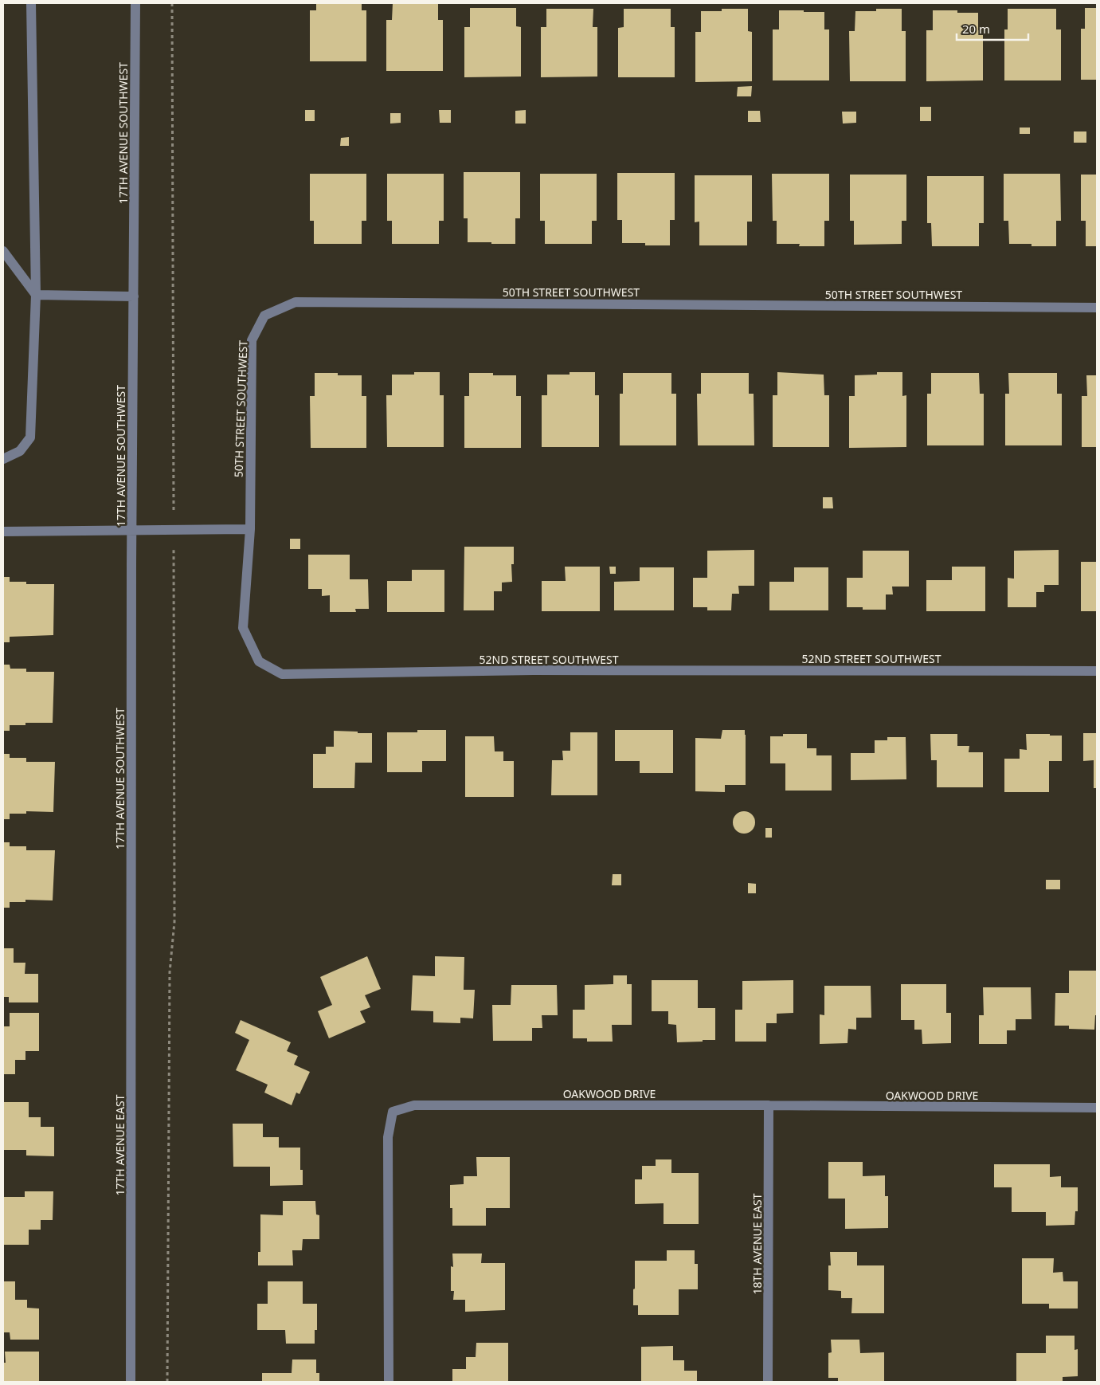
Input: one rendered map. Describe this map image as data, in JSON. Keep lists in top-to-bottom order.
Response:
{
  "streets": {
    "street": [
      "17TH AVENUE SOUTHWEST",
      "50TH STREET SOUTHWEST",
      "52ND STREET SOUTHWEST",
      "OAKWOOD DRIVE",
      "17TH AVENUE EAST",
      "18TH AVENUE EAST"
    ]
  },
  "crossings": [
    ["17TH AVENUE SOUTHWEST", "17TH AVENUE EAST"],
    ["50TH STREET SOUTHWEST", "52ND STREET SOUTHWEST"],
    ["OAKWOOD DRIVE", "18TH AVENUE EAST"]
  ],
  "scale_bar": "20 m"
}
